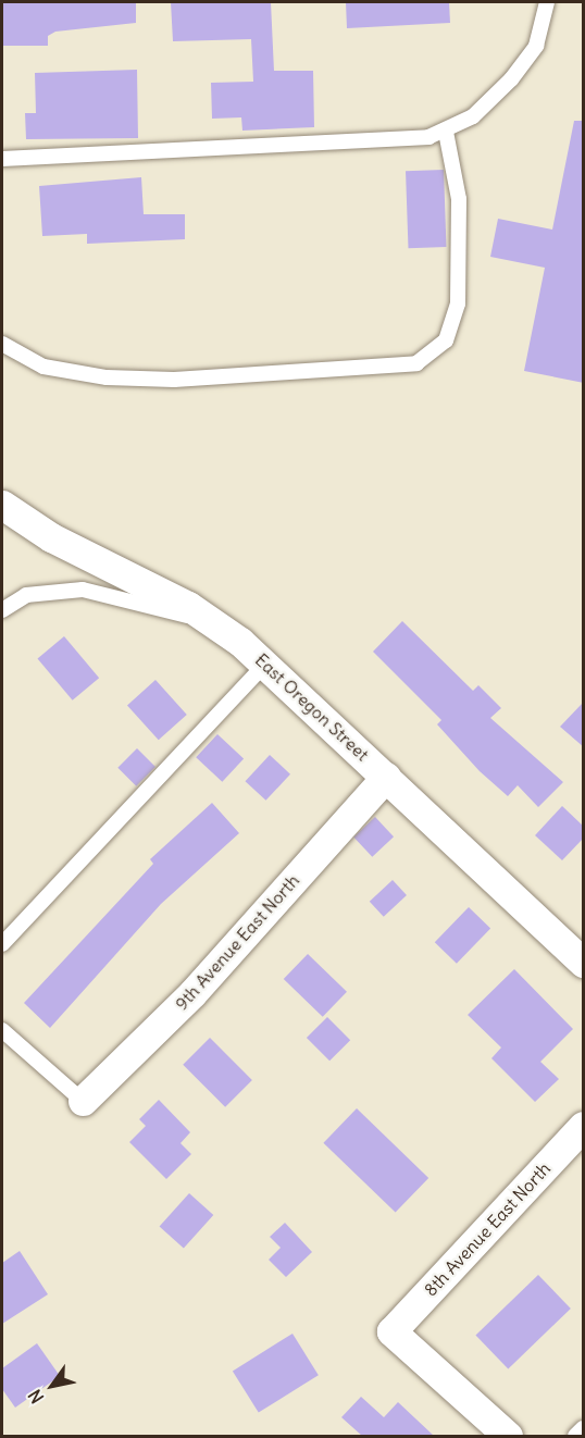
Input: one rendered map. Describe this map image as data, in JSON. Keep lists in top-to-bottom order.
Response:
{
  "streets": {
    "street": ["East Oregon Street", "9th Avenue East North", "8th Avenue East North"]
  },
  "crossings": [
    ["East Oregon Street", "9th Avenue East North"]
  ],
  "north": "bottom left"
}
